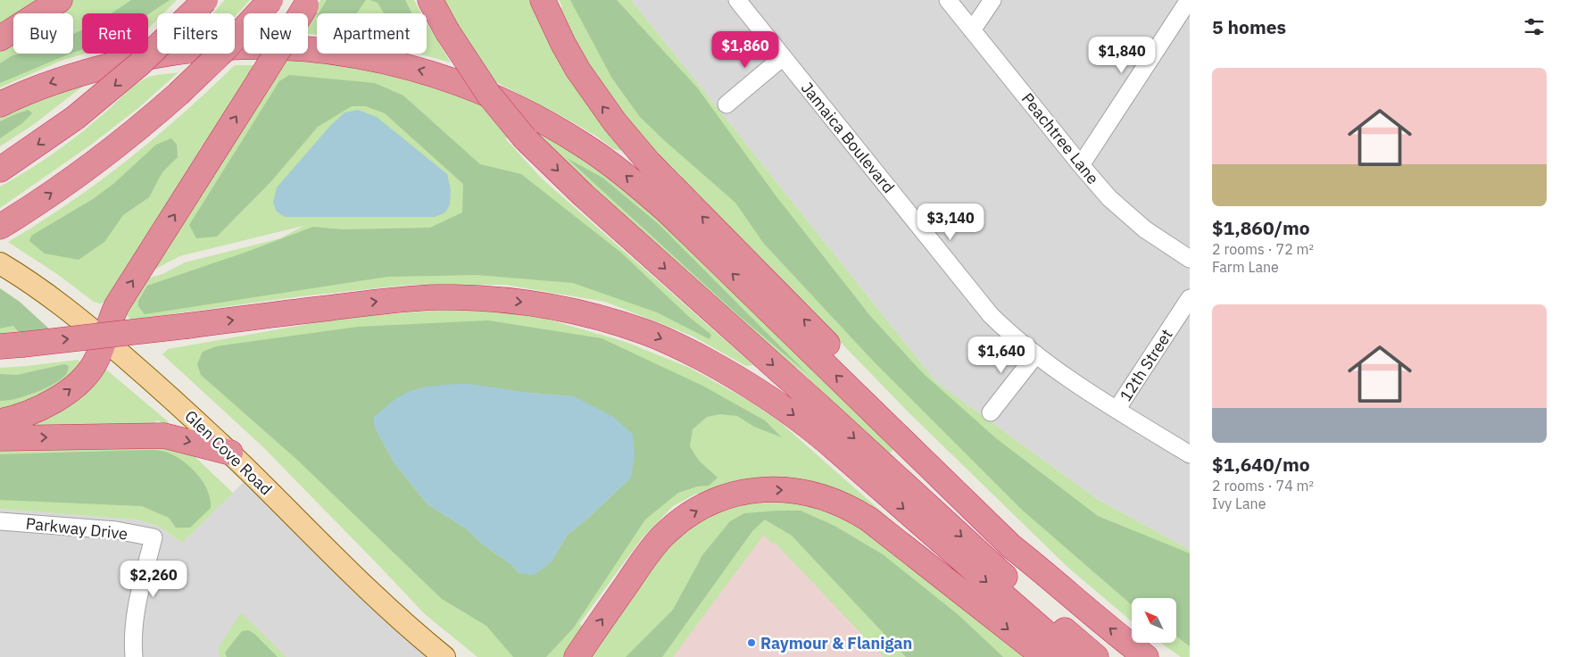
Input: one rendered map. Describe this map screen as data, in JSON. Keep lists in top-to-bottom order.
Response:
{
  "streets": {
    "main road": ["Glen Cove Road"],
    "street": [
      "Jamaica Boulevard",
      "Peachtree Lane",
      "12th Street",
      "Parkway Drive"
    ]
  },
  "crossings": [
    ["Jamaica Boulevard", "12th Street"]
  ],
  "places": ["Raymour & Flanigan"],
  "north": "top left",
  "page": {
    "heading": "5 homes",
    "chip": [
      "Buy",
      "Rent",
      "Filters",
      "New",
      "Apartment"
    ],
    "price": [
      "$1,860",
      "$1,840",
      "$3,140",
      "$1,640",
      "$2,260"
    ],
    "list": [
      {
        "name": "$1,860/mo",
        "note": "2 rooms · 72 m² · Farm Lane"
      },
      {
        "name": "$1,640/mo",
        "note": "2 rooms · 74 m² · Ivy Lane"
      }
    ]
  }
}
